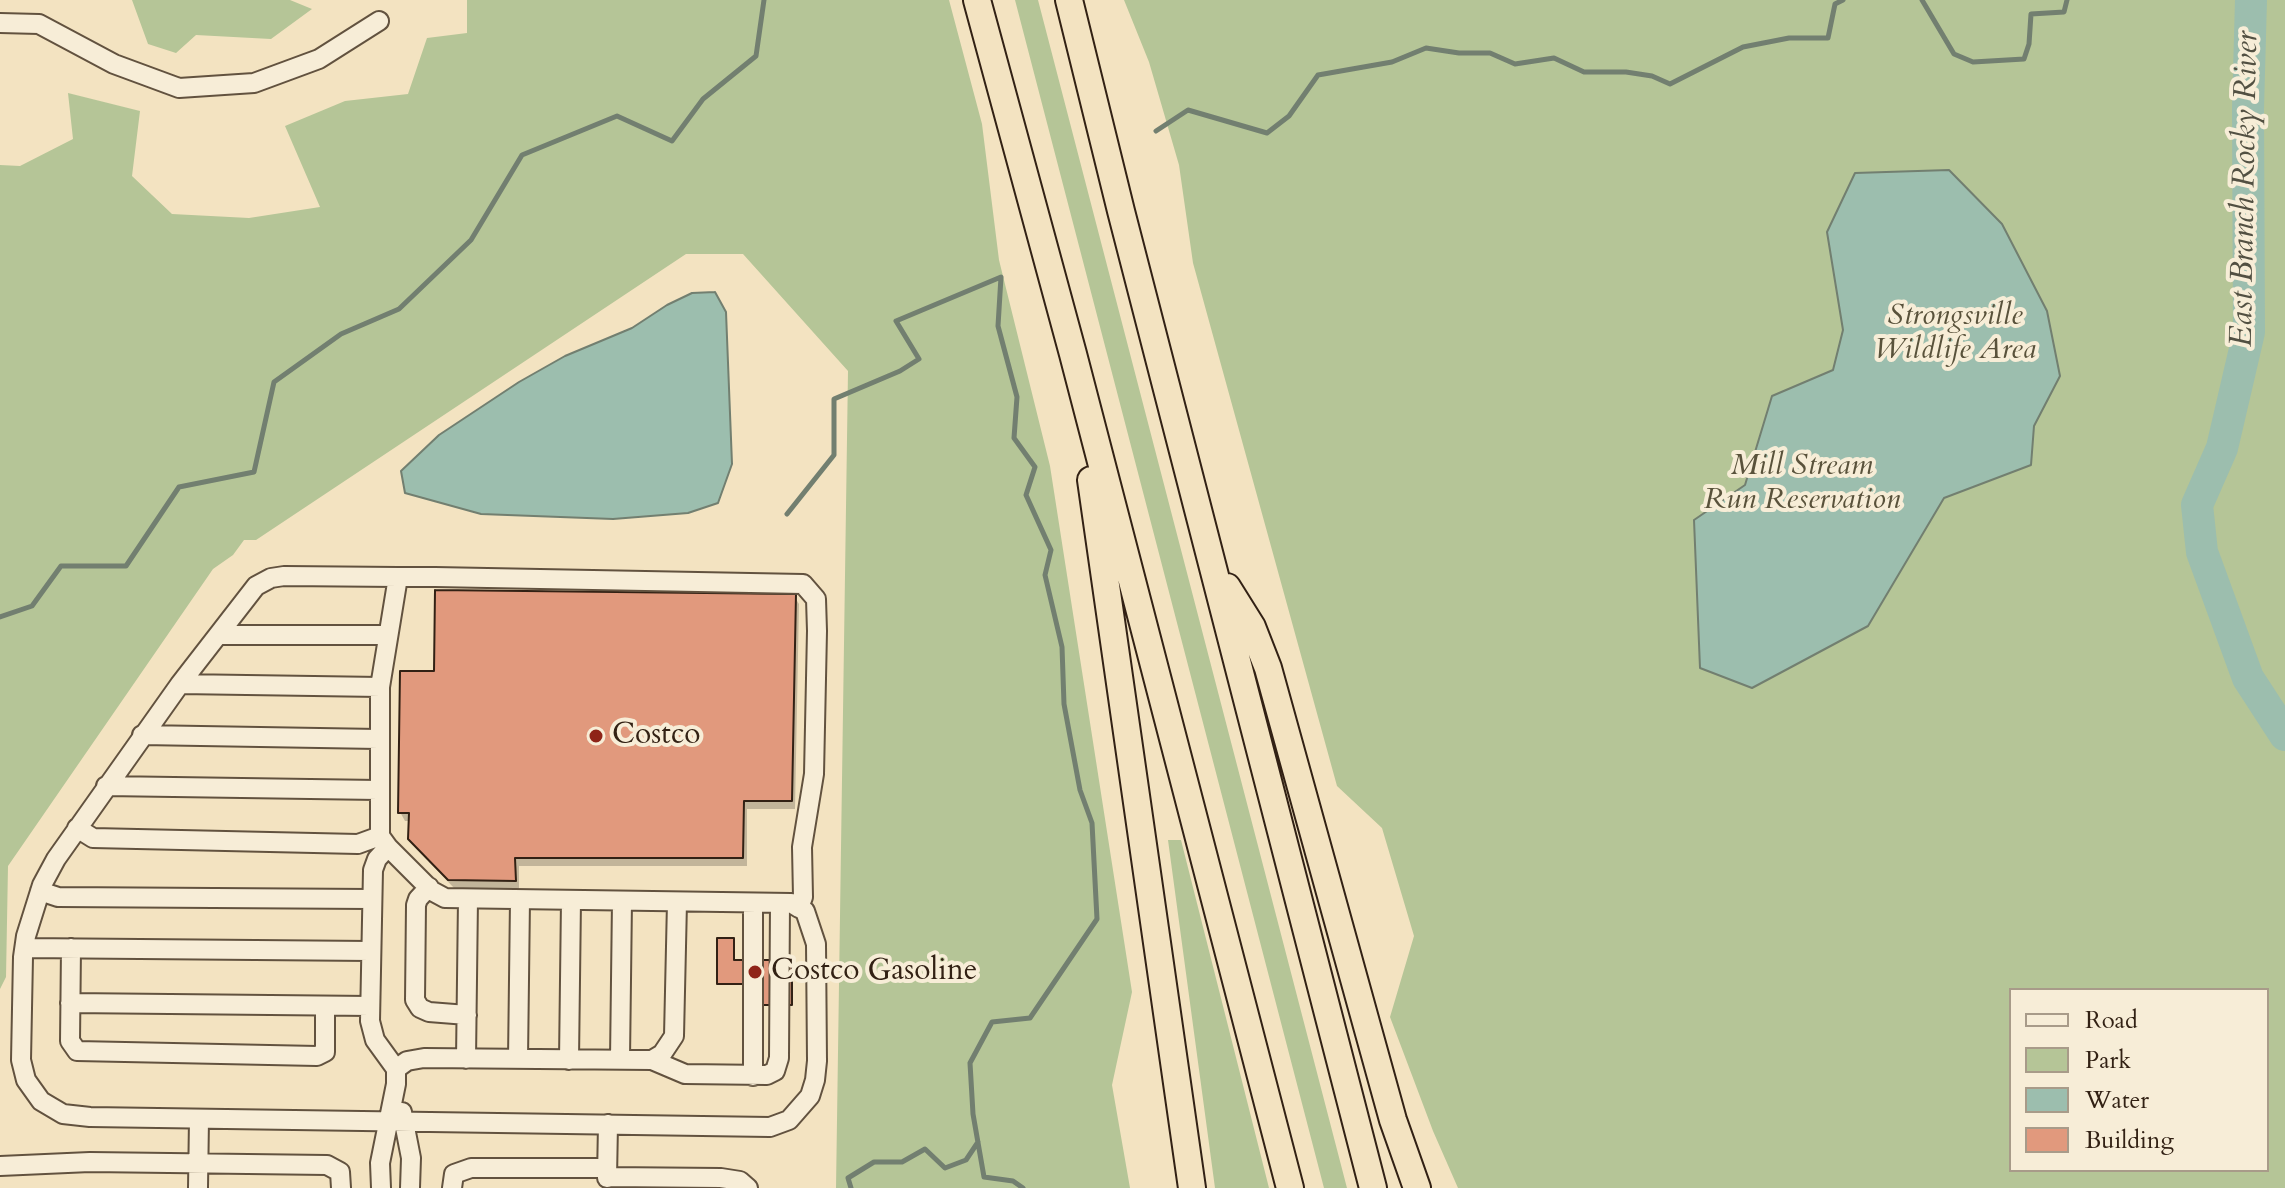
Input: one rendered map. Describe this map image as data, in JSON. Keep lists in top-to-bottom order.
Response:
{
  "water": ["East Branch Rocky River"],
  "parks": ["Strongsville Wildlife Area", "Mill Stream Run Reservation"],
  "places": ["Costco", "Costco Gasoline"],
  "legend": [
    "Road",
    "Park",
    "Water",
    "Building"
  ]
}
